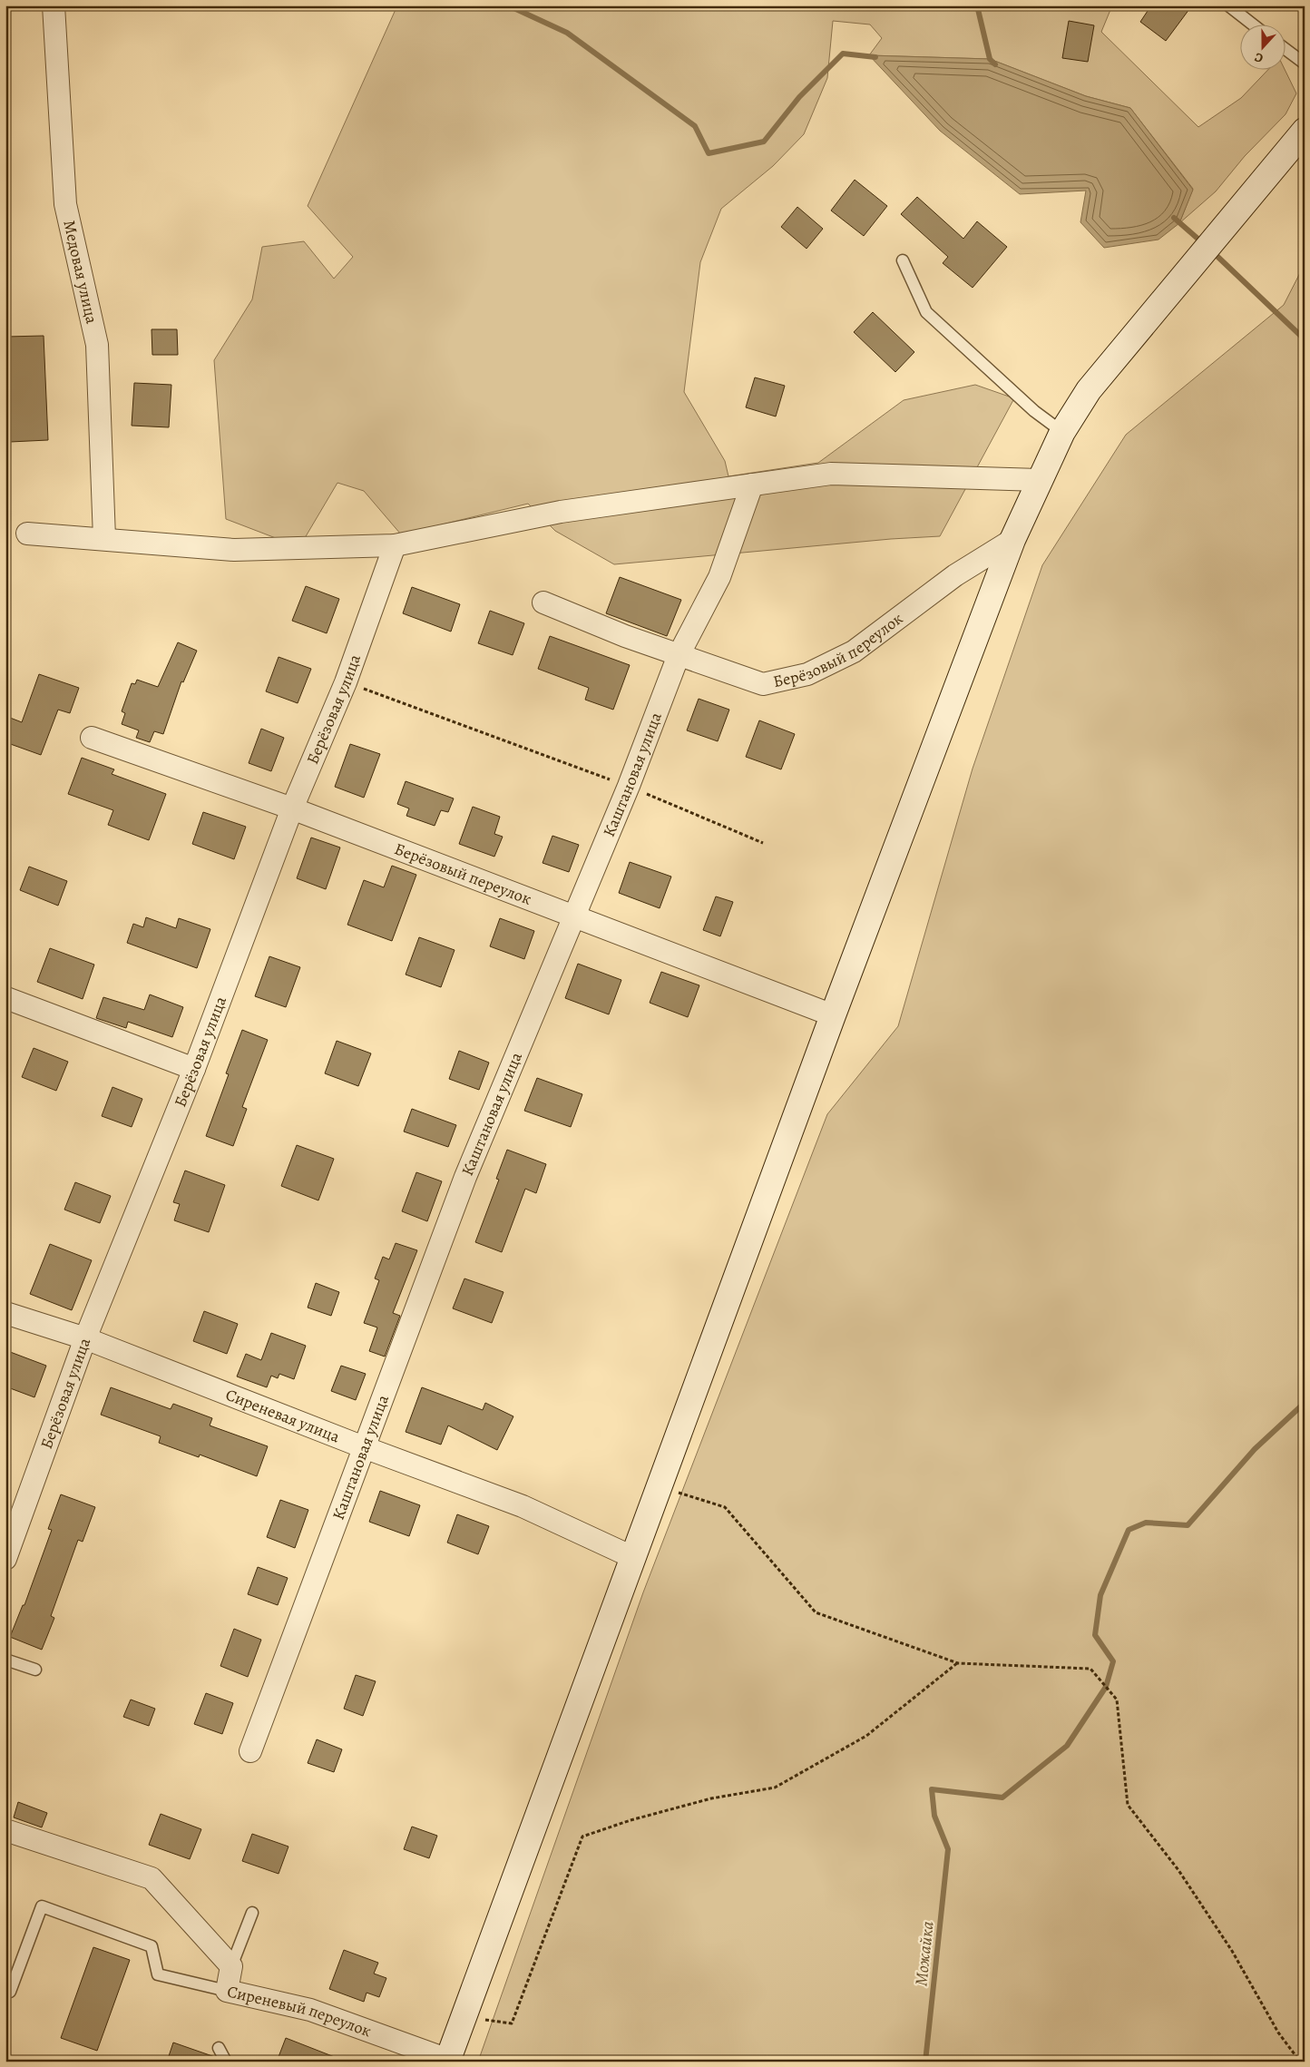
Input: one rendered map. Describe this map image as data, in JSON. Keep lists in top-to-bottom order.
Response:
{
  "streets": {
    "street": [
      "Медовая улица",
      "Берёзовый переулок",
      "Берёзовая улица",
      "Каштановая улица",
      "Сиреневая улица",
      "Сиреневый переулок"
    ]
  },
  "crossings": [
    ["Берёзовый переулок", "Берёзовая улица"],
    ["Берёзовый переулок", "Каштановая улица"],
    ["Берёзовая улица", "Сиреневая улица"],
    ["Каштановая улица", "Сиреневая улица"]
  ],
  "water": ["Можайка"],
  "north": "bottom"
}
